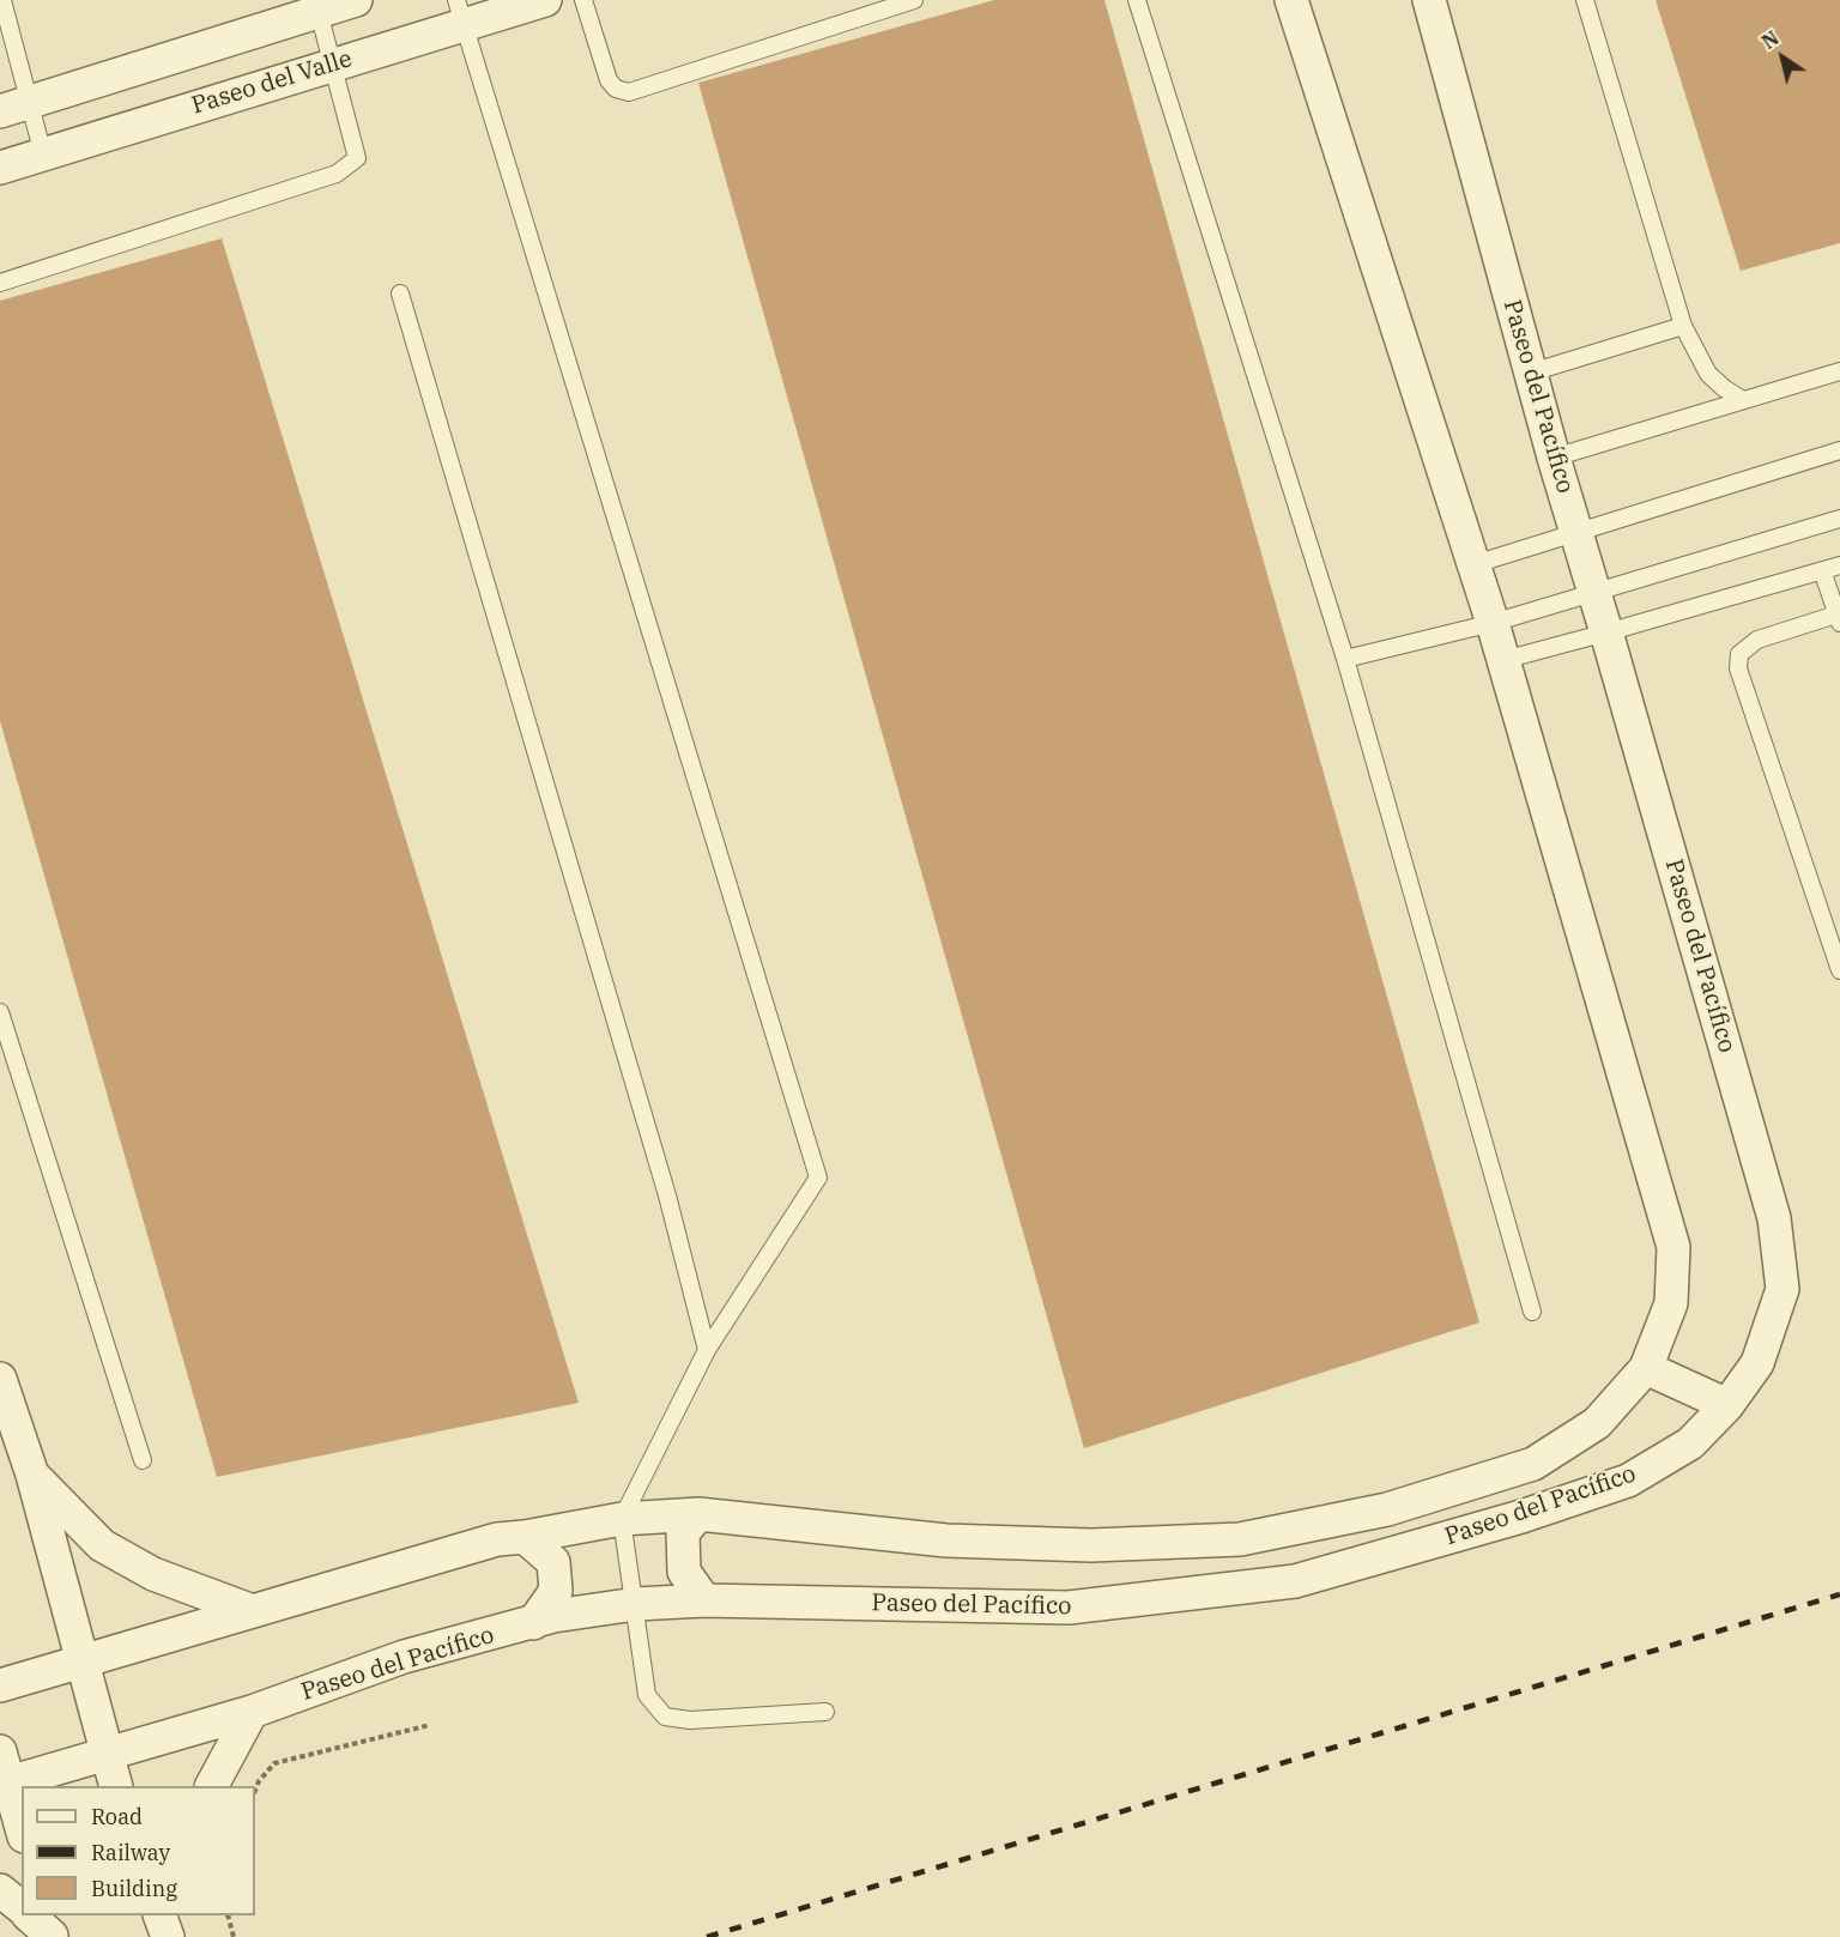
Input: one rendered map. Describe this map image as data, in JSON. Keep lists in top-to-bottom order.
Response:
{
  "streets": {
    "street": ["Paseo del Valle", "Paseo del Pacífico"]
  },
  "legend": ["Road", "Railway", "Building"],
  "north": "top left"
}
